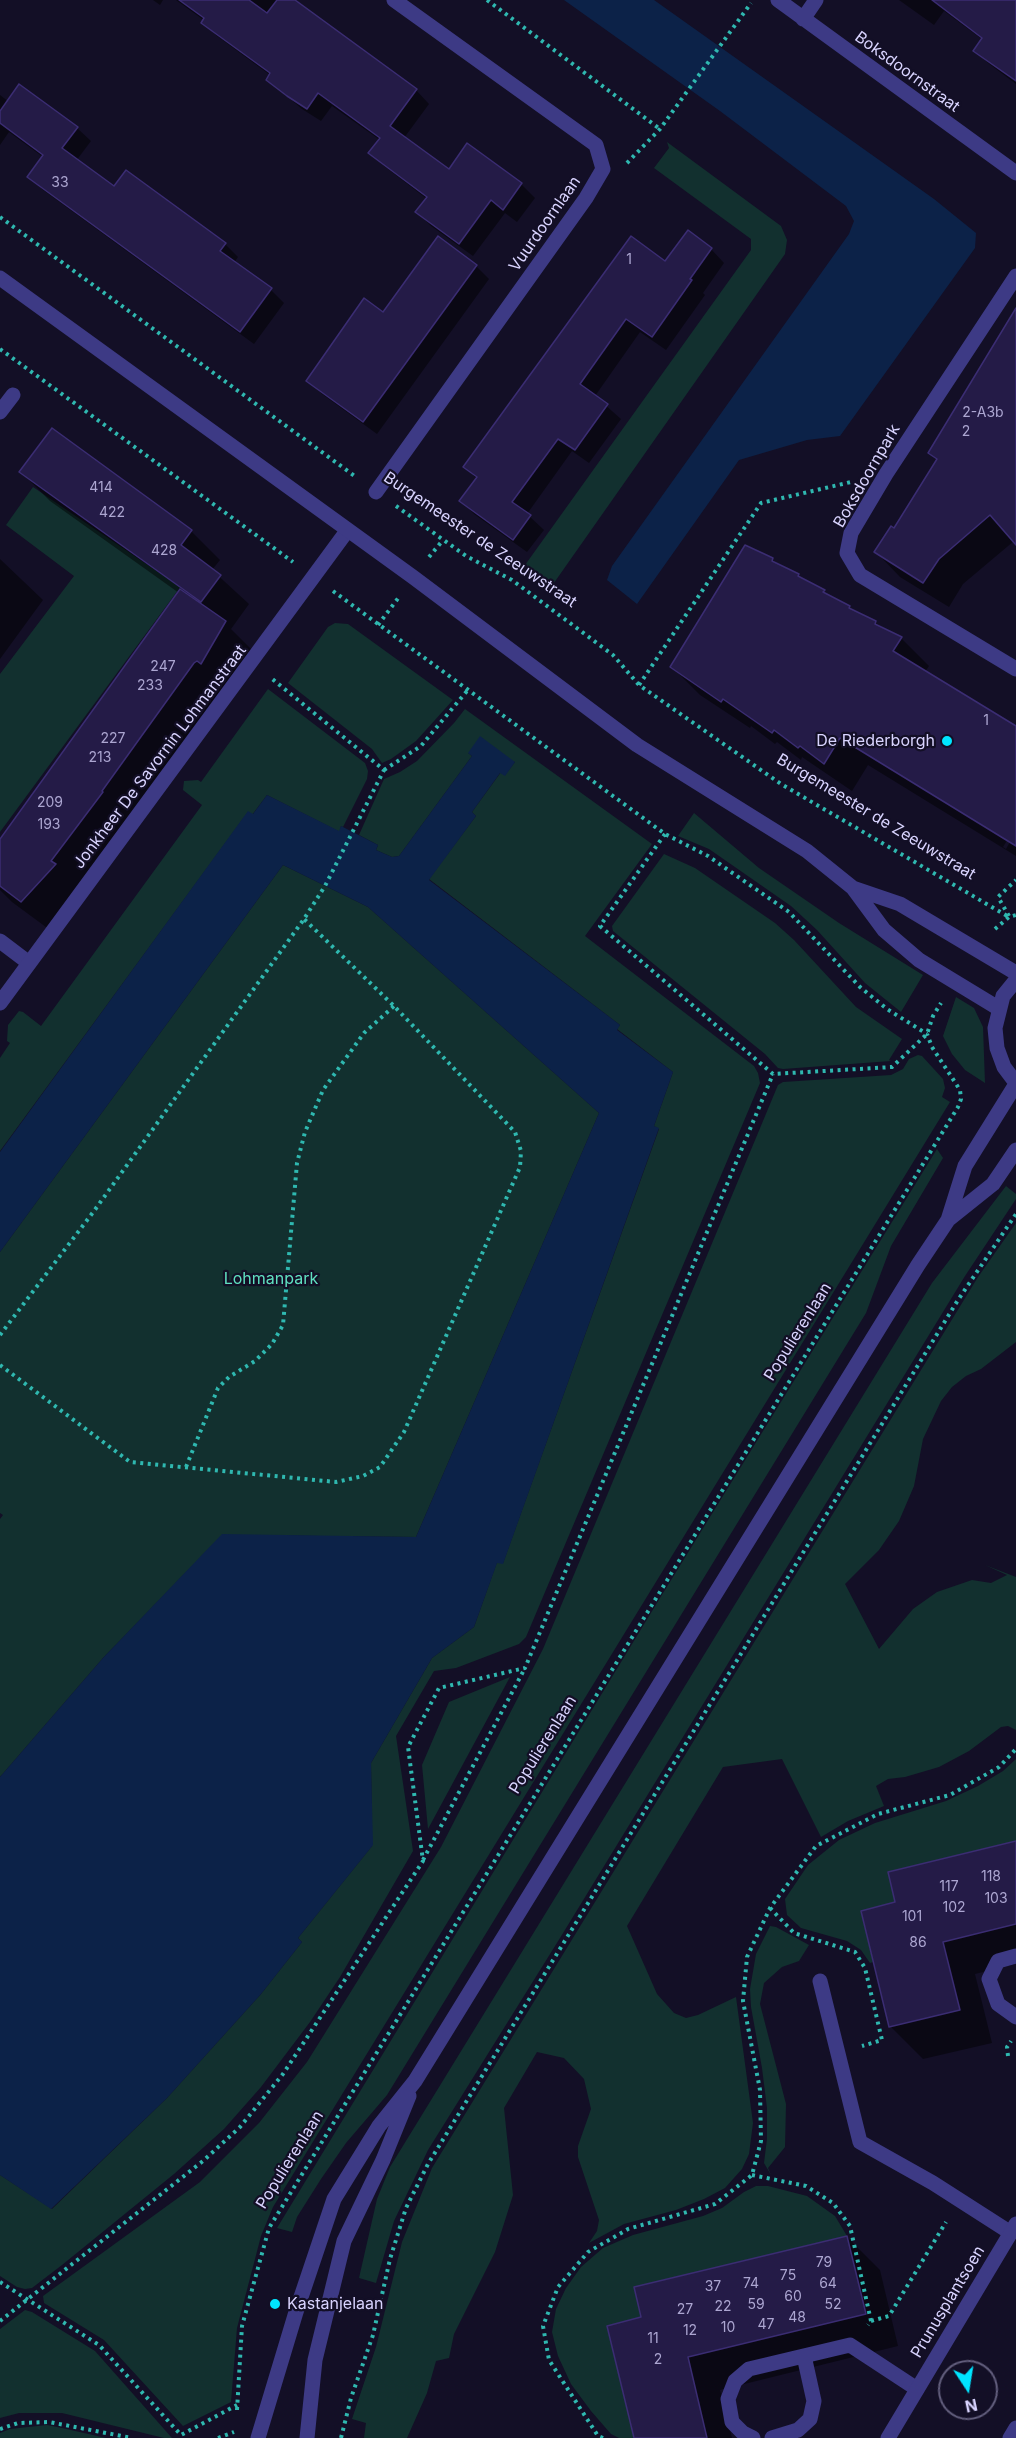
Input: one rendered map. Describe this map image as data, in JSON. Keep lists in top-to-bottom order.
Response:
{
  "streets": {
    "street": [
      "Boksdoornstraat",
      "Vuurdoornlaan",
      "Boksdoornpark",
      "Jonkheer De Savornin Lohmanstraat",
      "Prunusplantsoen"
    ],
    "path": ["Burgemeester de Zeeuwstraat", "Populierenlaan"]
  },
  "crossings": [
    ["Vuurdoornlaan", "Burgemeester de Zeeuwstraat"]
  ],
  "parks": ["Lohmanpark"],
  "places": ["De Riederborgh", "Kastanjelaan"],
  "house_numbers": [
    "33",
    "1",
    "2-A3b",
    "2",
    "414",
    "422",
    "428",
    "247",
    "233",
    "1",
    "227",
    "213",
    "209",
    "193",
    "118",
    "117",
    "103",
    "102",
    "101",
    "86",
    "79",
    "75",
    "74",
    "64",
    "37",
    "60",
    "59",
    "52",
    "22",
    "27",
    "48",
    "47",
    "10",
    "12",
    "11",
    "2"
  ],
  "north": "bottom"
}
